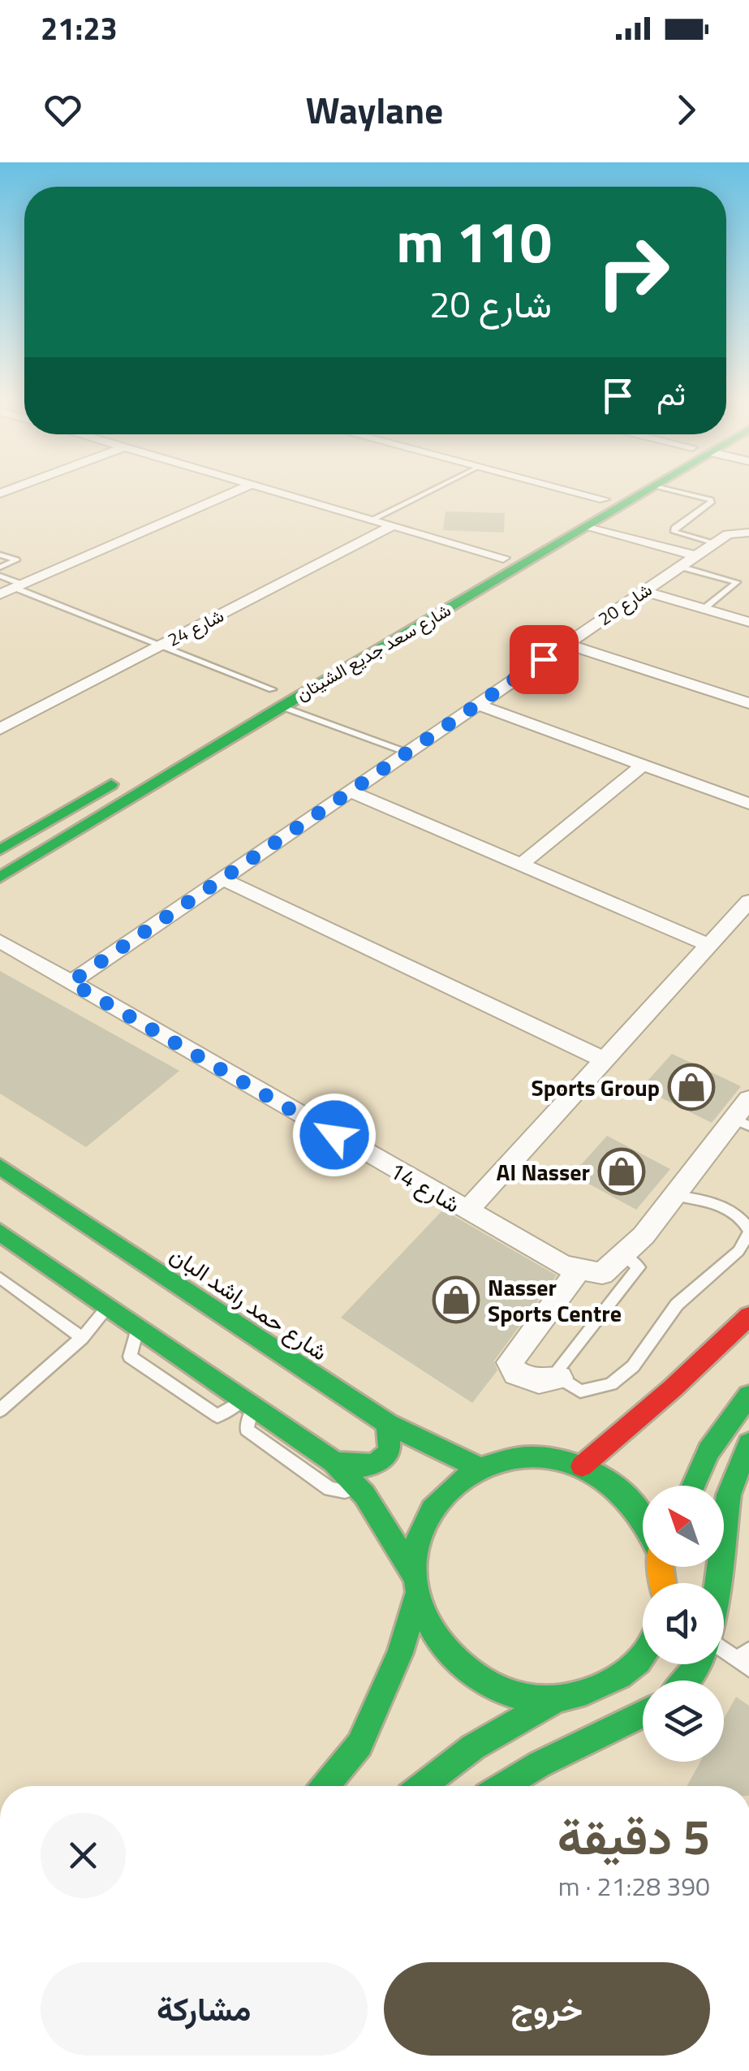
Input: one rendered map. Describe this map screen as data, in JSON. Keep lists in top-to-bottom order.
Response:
{
  "streets": {
    "street": [
      "شارع 20",
      "شارع 24",
      "شارع سعد جديع الشيتان",
      "شارع 14",
      "شارع حمد راشد البان"
    ]
  },
  "crossings": [
    ["شارع 20", "شارع 14"]
  ],
  "places": {
    "shop": ["Sports Group", "Al Nasser", "Nasser Sports Centre"]
  },
  "north": "top left",
  "page": {
    "status": "21:23",
    "header": "Waylane",
    "turn": ["110 m", "شارع 20"],
    "then": "ثم",
    "heading": ["5 دقيقة", "390 m · 21:28"],
    "buttons": ["خروج", "مشاركة"]
  }
}
